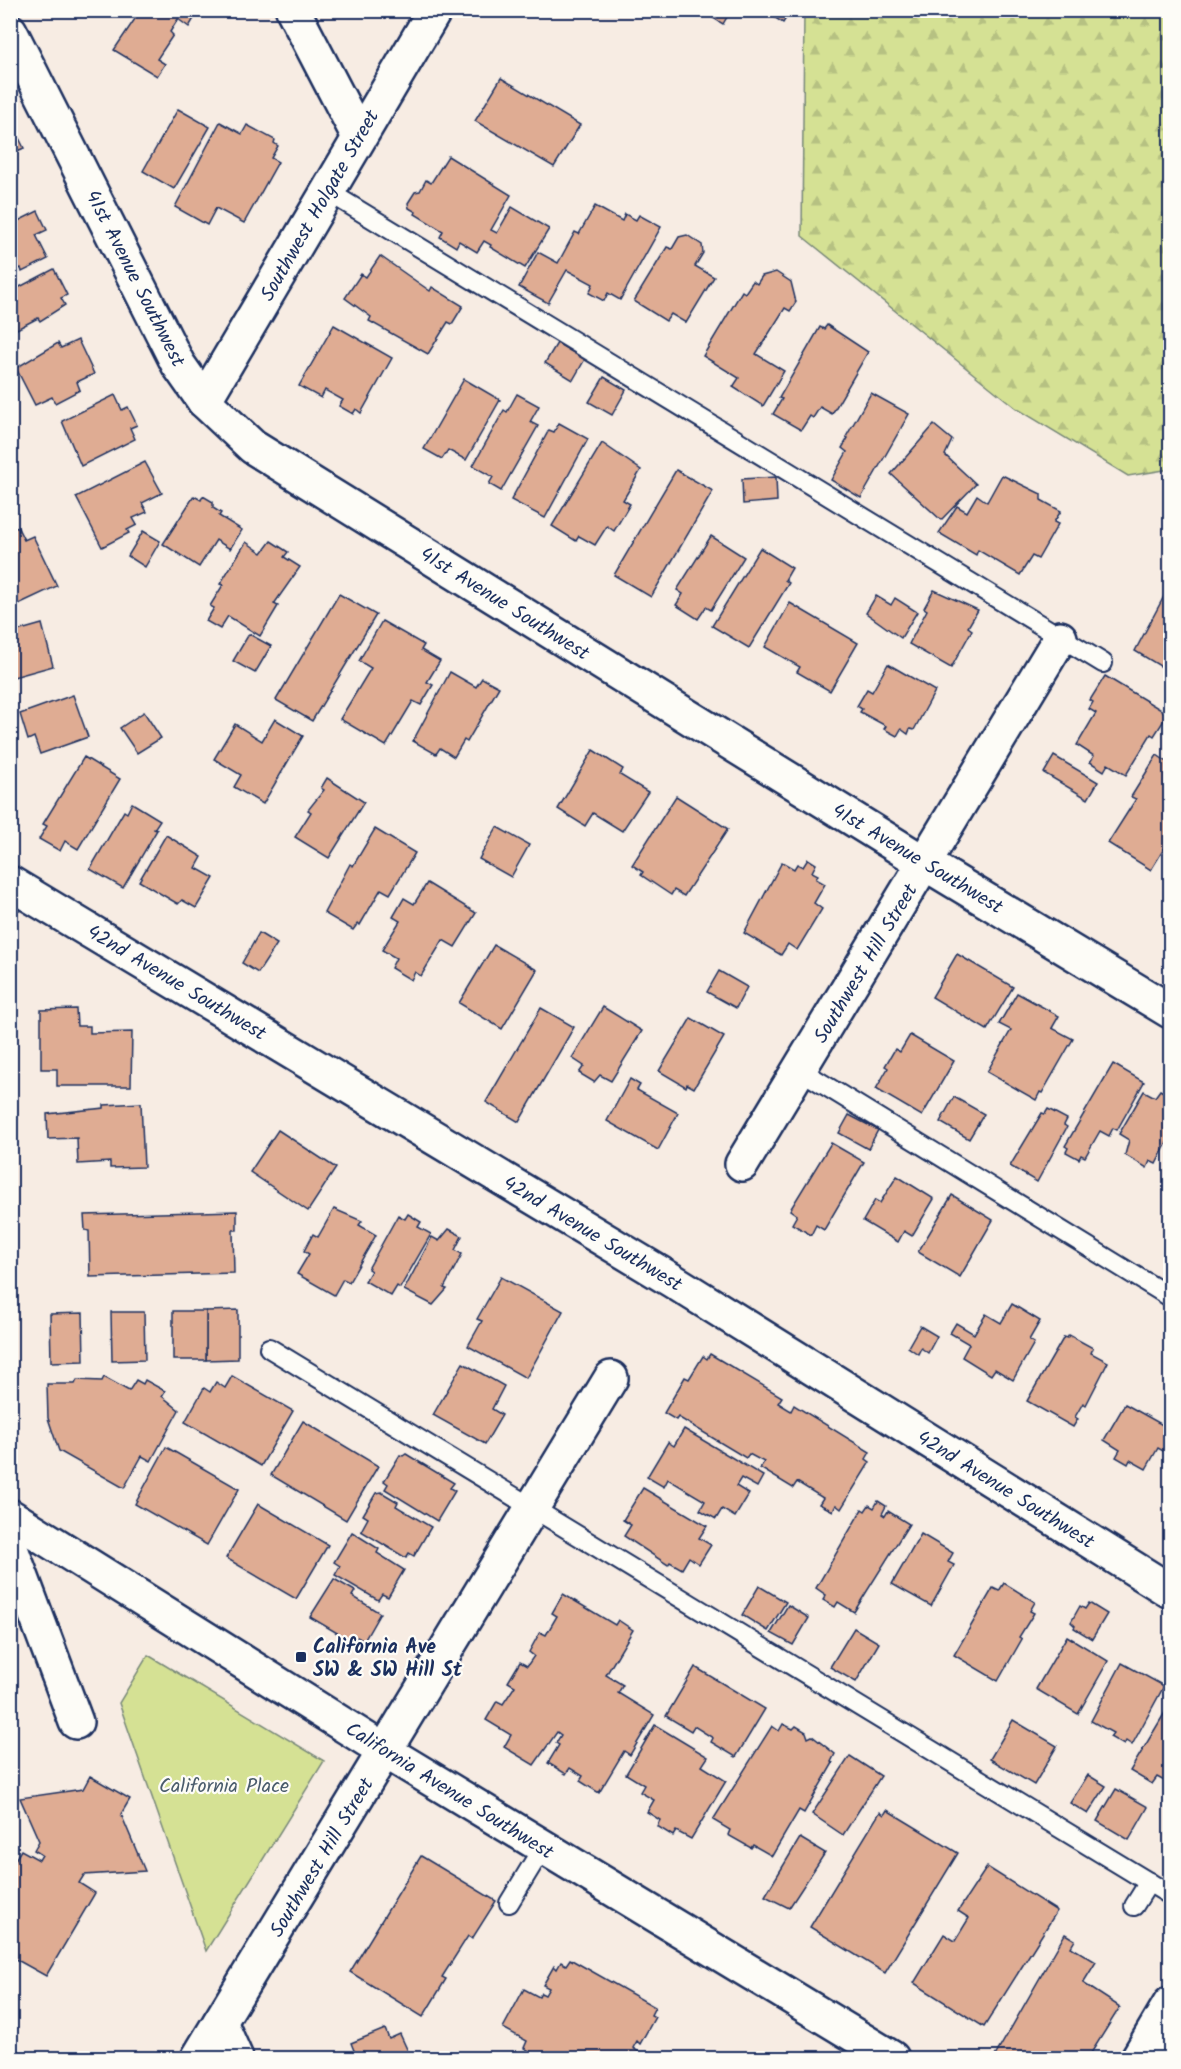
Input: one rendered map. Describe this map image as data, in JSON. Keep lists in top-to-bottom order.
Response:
{
  "streets": {
    "street": [
      "Southwest Holgate Street",
      "41st Avenue Southwest",
      "Southwest Hill Street",
      "42nd Avenue Southwest",
      "California Avenue Southwest"
    ]
  },
  "crossings": [
    ["Southwest Holgate Street", "41st Avenue Southwest"],
    ["41st Avenue Southwest", "Southwest Hill Street"],
    ["Southwest Hill Street", "California Avenue Southwest"]
  ],
  "parks": ["California Place"],
  "places": {
    "transit": ["California Ave SW & SW Hill St"]
  }
}
